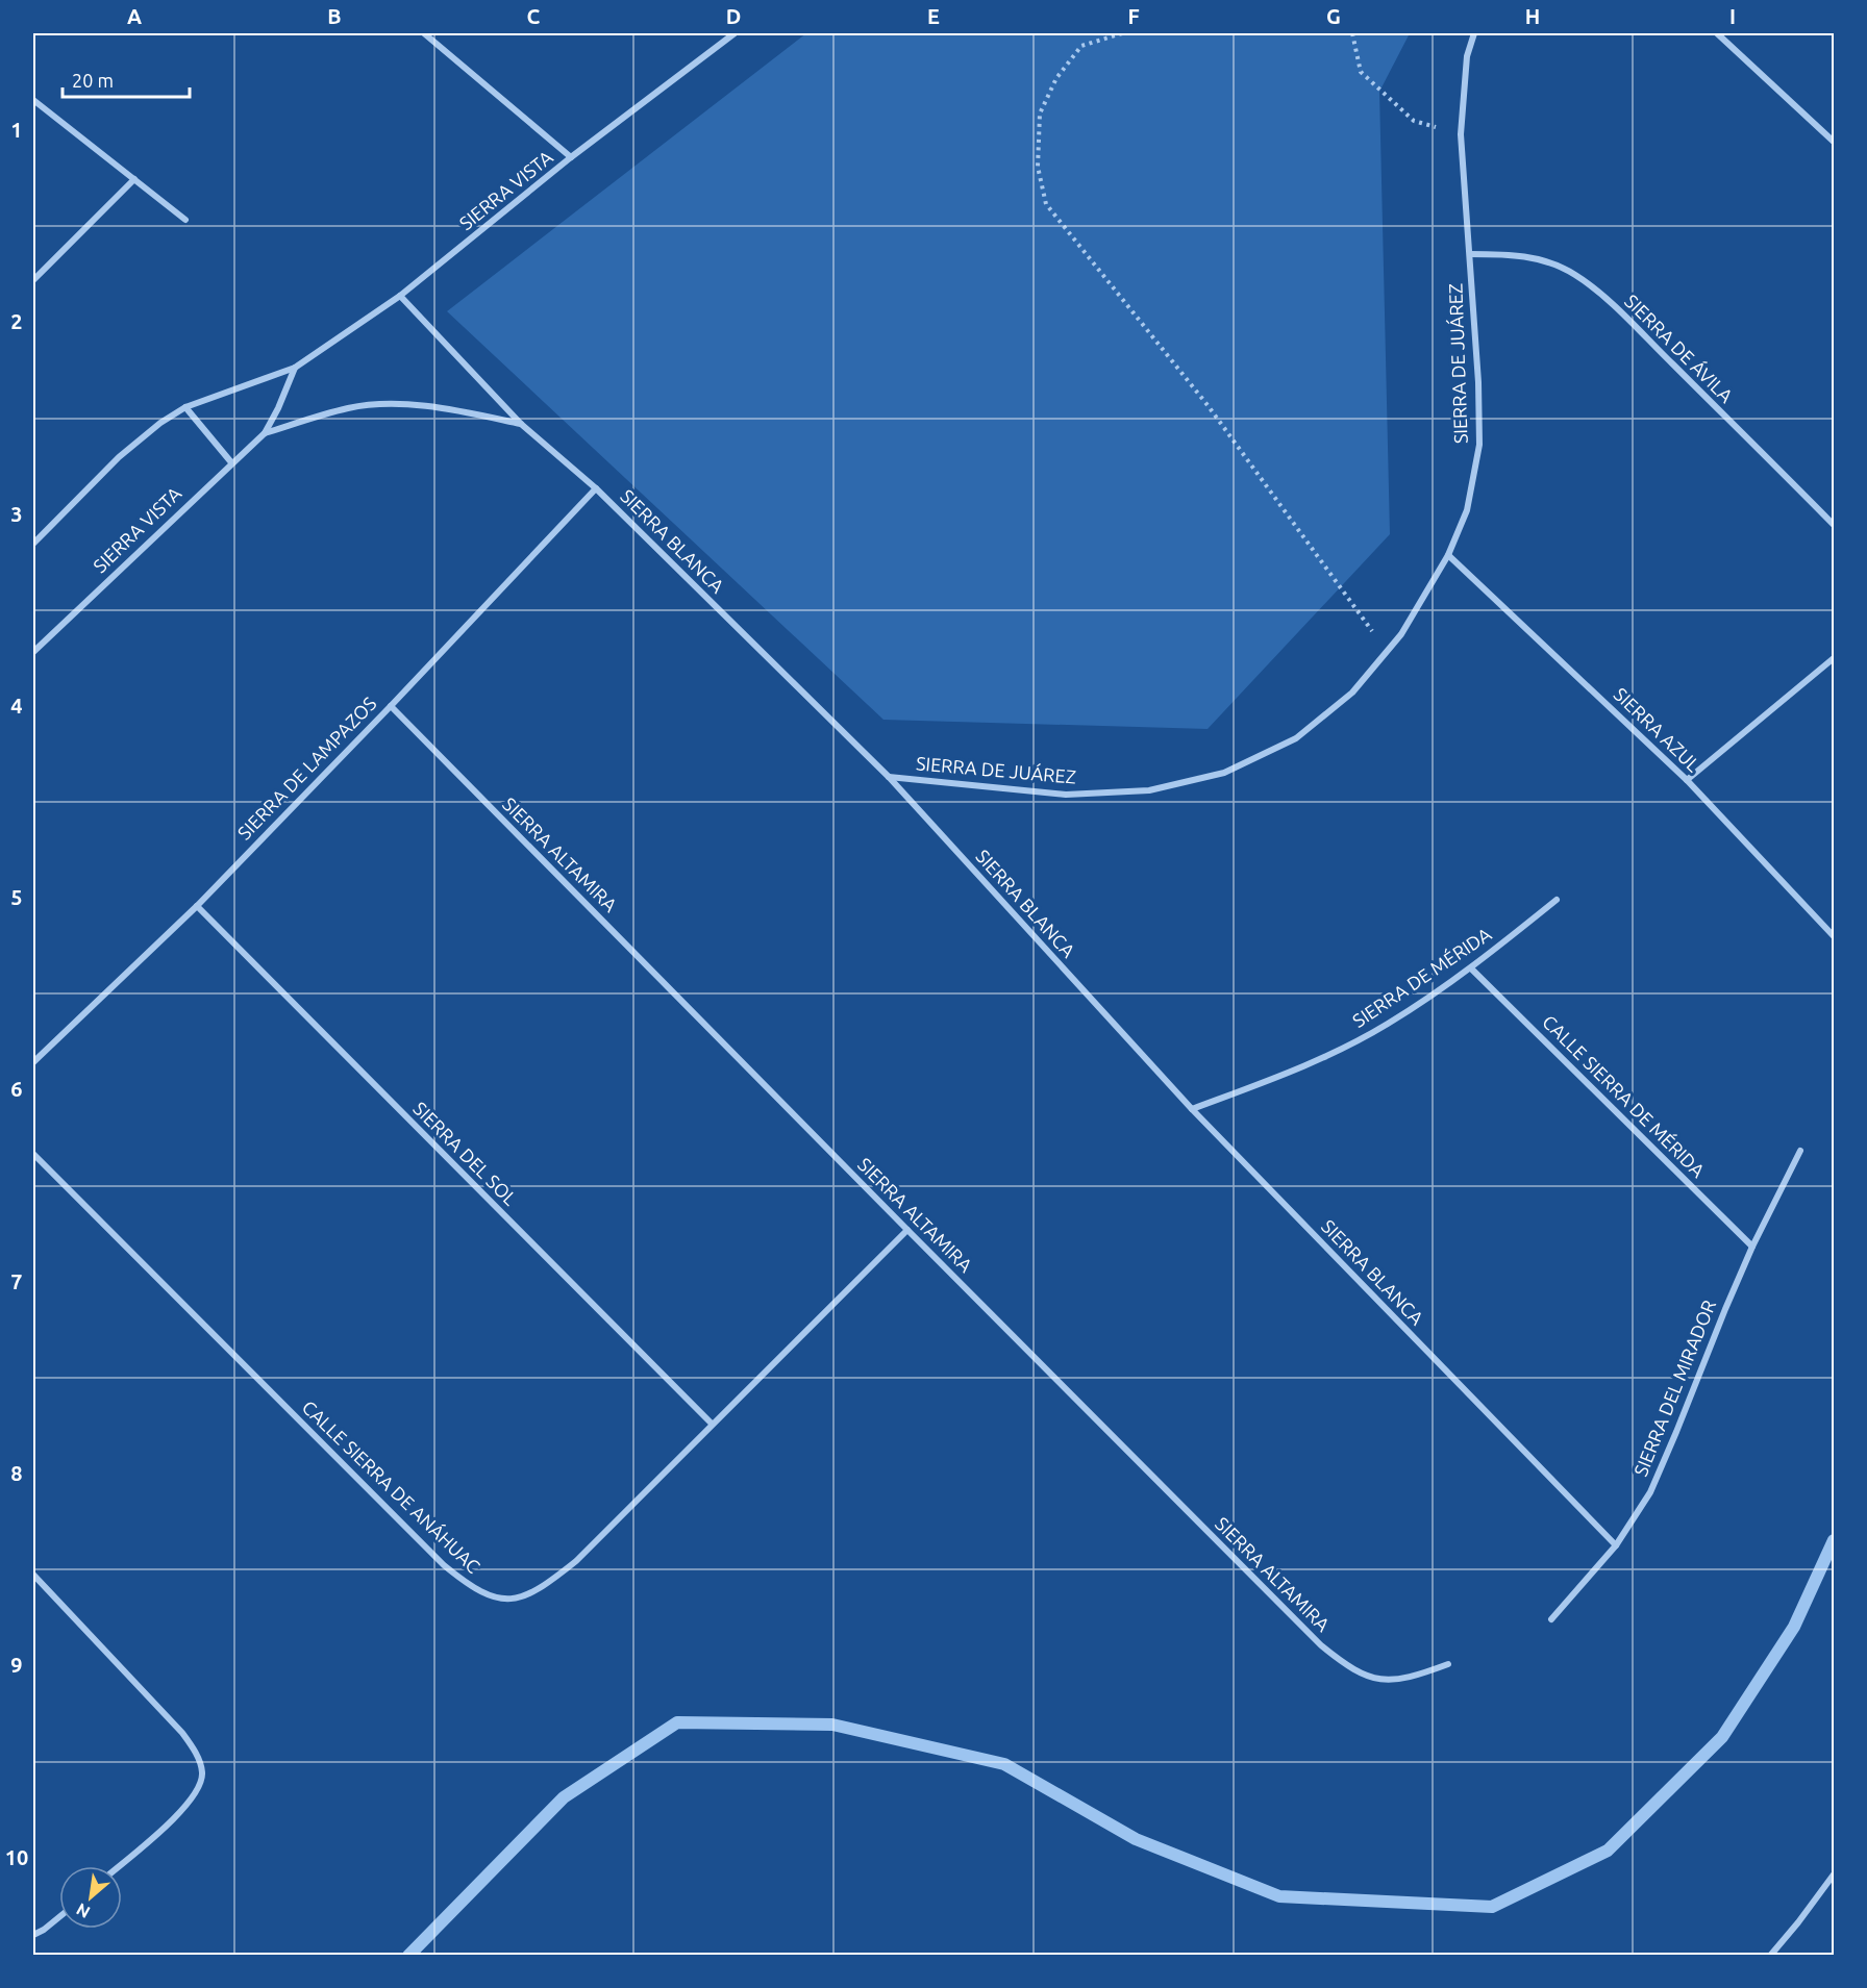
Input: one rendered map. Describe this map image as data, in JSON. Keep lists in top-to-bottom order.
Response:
{
  "streets": {
    "street": [
      "SIERRA VISTA",
      "SIERRA DE ÁVILA",
      "SIERRA DE JUÁREZ",
      "SIERRA BLANCA",
      "SIERRA AZUL",
      "SIERRA DE LAMPAZOS",
      "SIERRA ALTAMIRA",
      "SIERRA DE MÉRIDA",
      "CALLE SIERRA DE MÉRIDA",
      "SIERRA DEL SOL",
      "SIERRA DEL MIRADOR",
      "CALLE SIERRA DE ANÁHUAC"
    ]
  },
  "crossings": [
    ["SIERRA VISTA", "SIERRA BLANCA"],
    ["SIERRA DE ÁVILA", "SIERRA DE JUÁREZ"],
    ["SIERRA DE JUÁREZ", "SIERRA BLANCA"],
    ["SIERRA DE JUÁREZ", "SIERRA AZUL"],
    ["SIERRA BLANCA", "SIERRA DE LAMPAZOS"],
    ["SIERRA BLANCA", "SIERRA DE MÉRIDA"],
    ["SIERRA BLANCA", "SIERRA DEL MIRADOR"],
    ["SIERRA DE LAMPAZOS", "SIERRA ALTAMIRA"],
    ["SIERRA DE LAMPAZOS", "SIERRA DEL SOL"],
    ["SIERRA ALTAMIRA", "CALLE SIERRA DE ANÁHUAC"],
    ["SIERRA DE MÉRIDA", "CALLE SIERRA DE MÉRIDA"],
    ["CALLE SIERRA DE MÉRIDA", "SIERRA DEL MIRADOR"],
    ["SIERRA DEL SOL", "CALLE SIERRA DE ANÁHUAC"]
  ],
  "scale_bar": "20 m",
  "north": "bottom left",
  "grid": {
    "columns": [
      "A",
      "B",
      "C",
      "D",
      "E",
      "F",
      "G",
      "H",
      "I"
    ],
    "rows": [
      "1",
      "2",
      "3",
      "4",
      "5",
      "6",
      "7",
      "8",
      "9",
      "10"
    ]
  }
}
